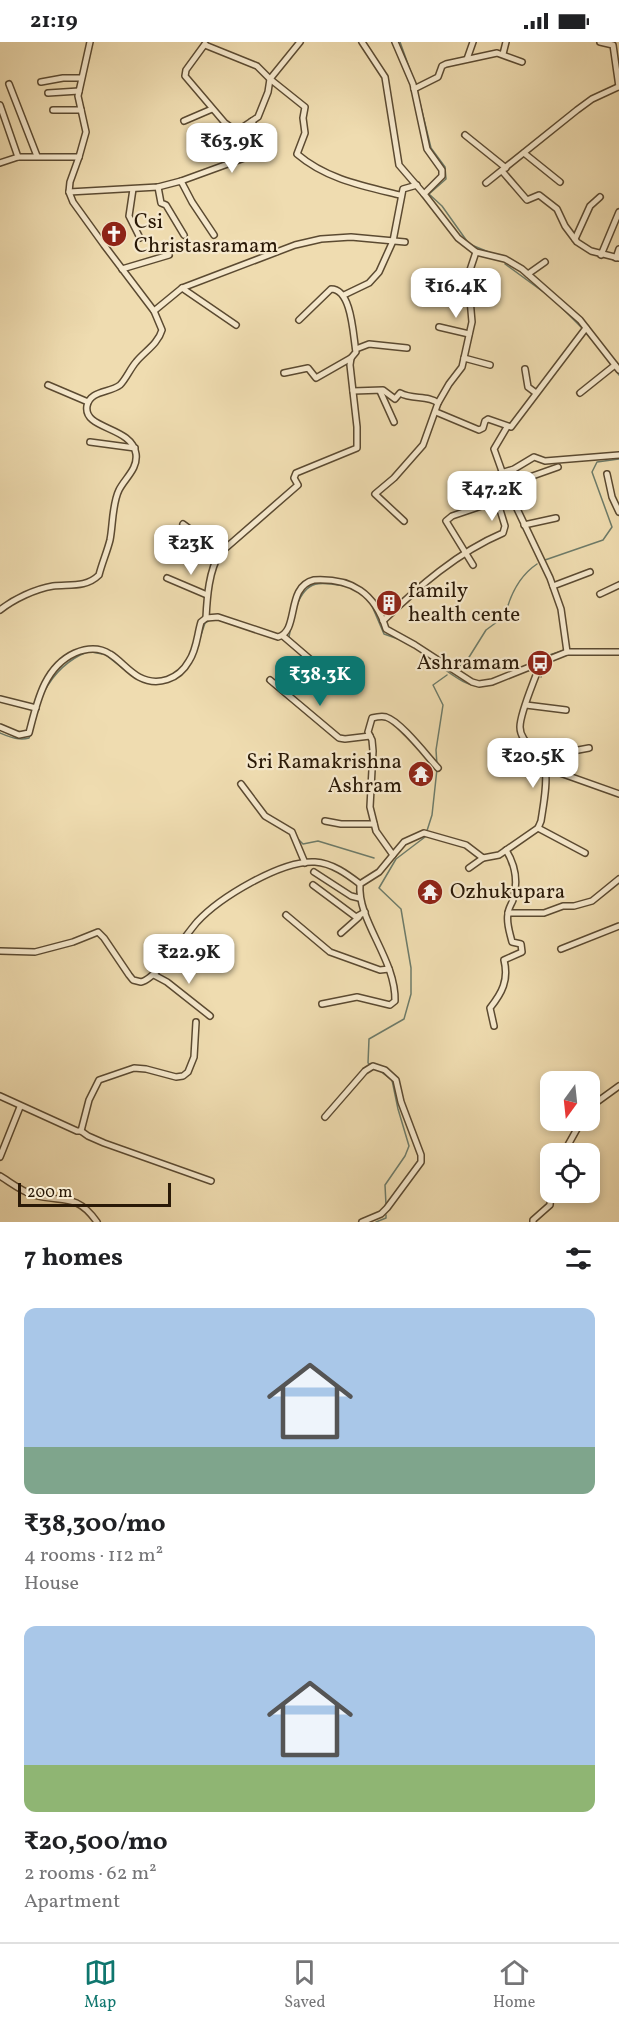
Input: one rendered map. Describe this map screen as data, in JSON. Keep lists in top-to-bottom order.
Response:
{
  "places": {
    "church": ["Csi Christasramam"],
    "building": ["family health cente"],
    "bus stop": ["Ashramam"],
    "temple": ["Sri Ramakrishna Ashram", "Ozhukupara"]
  },
  "scale_bar": "200 m",
  "north": "bottom",
  "page": {
    "status": "21:19",
    "price": [
      "₹63.9K",
      "₹16.4K",
      "₹47.2K",
      "₹23K",
      "₹38.3K",
      "₹20.5K",
      "₹22.9K"
    ],
    "scale": "200 m",
    "heading": "7 homes",
    "list": [
      {
        "name": "₹38,300/mo",
        "note": "4 rooms · 112 m² · House"
      },
      {
        "name": "₹20,500/mo",
        "note": "2 rooms · 62 m² · Apartment"
      }
    ],
    "tabs": ["Map", "Saved", "Home"]
  }
}
